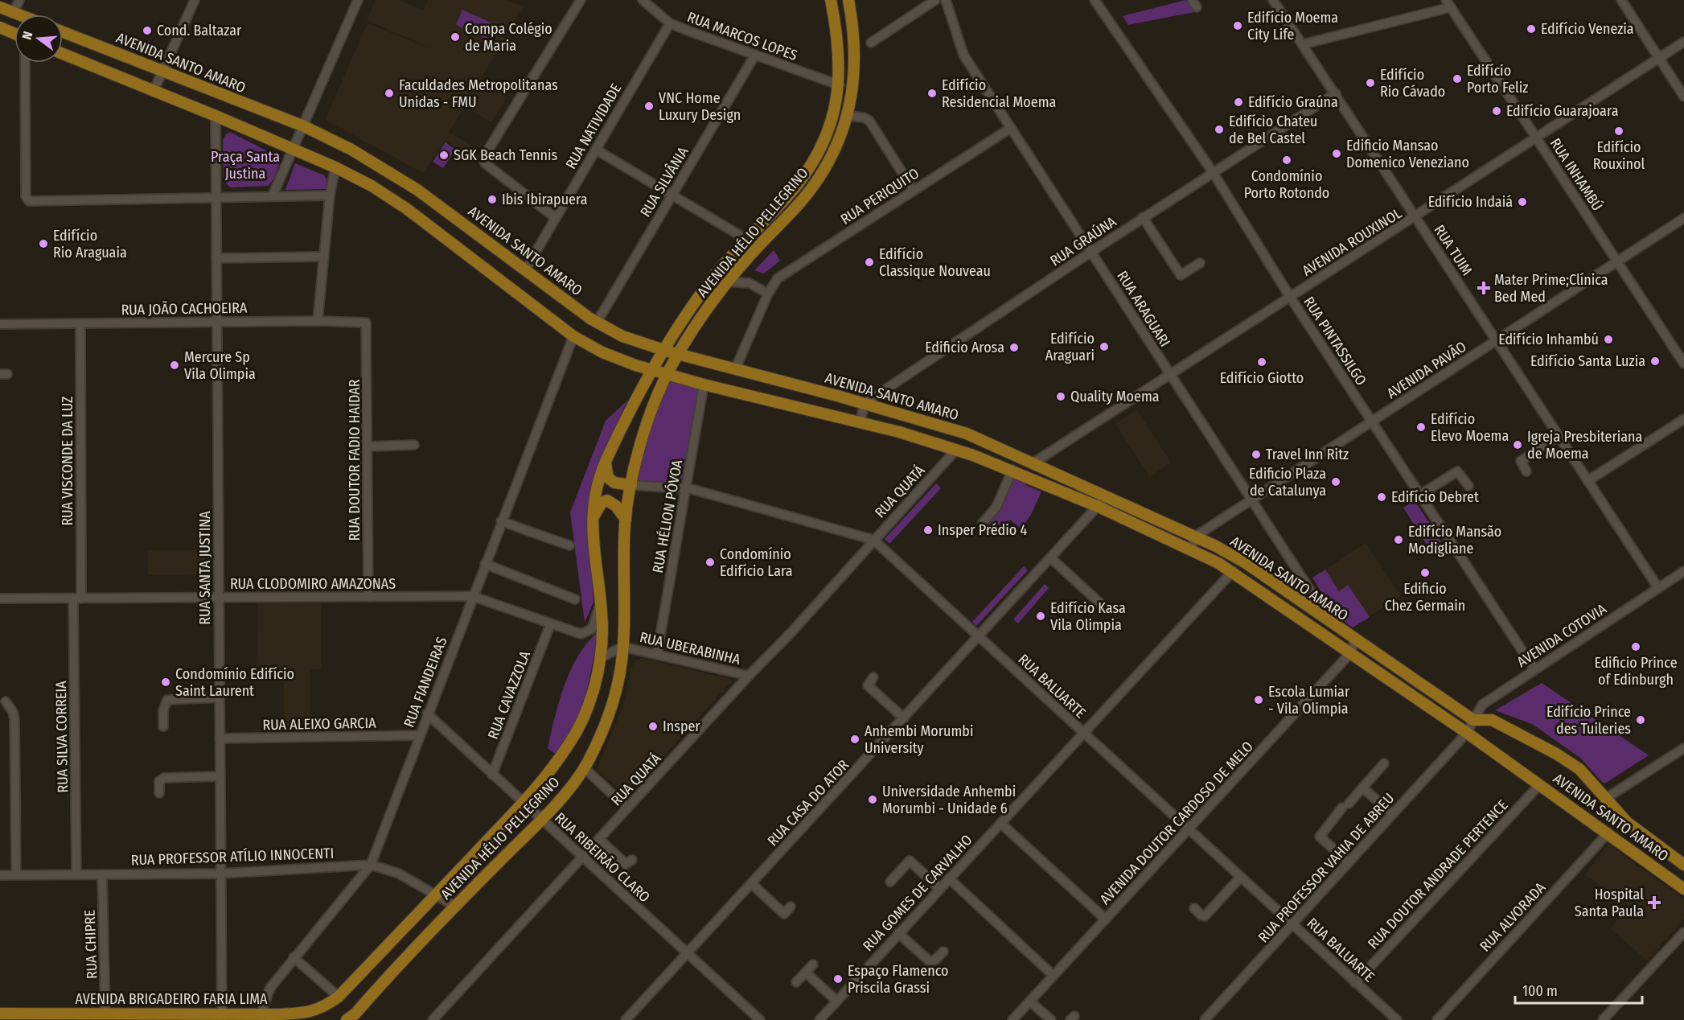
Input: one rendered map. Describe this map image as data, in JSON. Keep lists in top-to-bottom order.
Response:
{
  "streets": {
    "main road": ["AVENIDA SANTO AMARO", "AVENIDA HÉLIO PELLEGRINO", "AVENIDA BRIGADEIRO FARIA LIMA"],
    "street": [
      "RUA MARCOS LOPES",
      "RUA NATIVIDADE",
      "RUA INHAMBÚ",
      "RUA SILVÂNIA",
      "RUA PERIQUITO",
      "RUA GRAÚNA",
      "AVENIDA ROUXINOL",
      "RUA TUIM",
      "RUA JOÃO CACHOEIRA",
      "RUA ARAGUARI",
      "RUA PINTASSILGO",
      "AVENIDA PAVÃO",
      "RUA DOUTOR FADIO HAIDAR",
      "RUA VISCONDE DA LUZ",
      "RUA QUATÁ",
      "RUA HÉLION PÓVOA",
      "RUA SANTA JUSTINA",
      "RUA CLODOMIRO AMAZONAS",
      "AVENIDA COTOVIA",
      "RUA UBERABINHA",
      "RUA FIANDEIRAS",
      "RUA BALUARTE",
      "RUA CAVAZZOLA",
      "RUA ALEIXO GARCIA",
      "RUA SILVA CORREIA",
      "RUA CASA DO ATOR",
      "AVENIDA DOUTOR CARDOSO DE MELO",
      "RUA PROFESSOR ATÍLIO INNOCENTI",
      "RUA RIBEIRÃO CLARO",
      "RUA PROFESSOR VAHIA DE ABREU",
      "RUA DOUTOR ANDRADE PERTENCE",
      "RUA GOMES DE CARVALHO",
      "RUA ALVORADA",
      "RUA CHIPRE"
    ]
  },
  "crossings": [
    ["RUA MARCOS LOPES", "RUA NATIVIDADE"],
    ["RUA MARCOS LOPES", "RUA SILVÂNIA"],
    ["RUA MARCOS LOPES", "AVENIDA HÉLIO PELLEGRINO"],
    ["AVENIDA SANTO AMARO", "RUA NATIVIDADE"],
    ["AVENIDA SANTO AMARO", "RUA SILVÂNIA"],
    ["AVENIDA SANTO AMARO", "RUA PERIQUITO"],
    ["AVENIDA SANTO AMARO", "AVENIDA HÉLIO PELLEGRINO"],
    ["AVENIDA SANTO AMARO", "RUA GRAÚNA"],
    ["AVENIDA SANTO AMARO", "AVENIDA ROUXINOL"],
    ["AVENIDA SANTO AMARO", "RUA ARAGUARI"],
    ["AVENIDA SANTO AMARO", "AVENIDA PAVÃO"],
    ["AVENIDA SANTO AMARO", "RUA QUATÁ"],
    ["AVENIDA SANTO AMARO", "RUA HÉLION PÓVOA"],
    ["AVENIDA SANTO AMARO", "RUA SANTA JUSTINA"],
    ["AVENIDA SANTO AMARO", "AVENIDA COTOVIA"],
    ["AVENIDA SANTO AMARO", "RUA FIANDEIRAS"],
    ["AVENIDA SANTO AMARO", "RUA CASA DO ATOR"],
    ["AVENIDA SANTO AMARO", "AVENIDA DOUTOR CARDOSO DE MELO"],
    ["AVENIDA SANTO AMARO", "RUA PROFESSOR VAHIA DE ABREU"],
    ["AVENIDA SANTO AMARO", "RUA DOUTOR ANDRADE PERTENCE"],
    ["AVENIDA SANTO AMARO", "RUA GOMES DE CARVALHO"],
    ["AVENIDA SANTO AMARO", "RUA ALVORADA"],
    ["RUA INHAMBÚ", "AVENIDA ROUXINOL"],
    ["RUA INHAMBÚ", "AVENIDA PAVÃO"],
    ["RUA PERIQUITO", "RUA ARAGUARI"],
    ["AVENIDA HÉLIO PELLEGRINO", "RUA CLODOMIRO AMAZONAS"],
    ["AVENIDA HÉLIO PELLEGRINO", "RUA UBERABINHA"],
    ["AVENIDA HÉLIO PELLEGRINO", "RUA BALUARTE"],
    ["AVENIDA HÉLIO PELLEGRINO", "RUA PROFESSOR ATÍLIO INNOCENTI"],
    ["AVENIDA HÉLIO PELLEGRINO", "RUA RIBEIRÃO CLARO"],
    ["AVENIDA HÉLIO PELLEGRINO", "AVENIDA BRIGADEIRO FARIA LIMA"],
    ["RUA GRAÚNA", "RUA TUIM"],
    ["RUA GRAÚNA", "RUA ARAGUARI"],
    ["RUA GRAÚNA", "RUA PINTASSILGO"],
    ["AVENIDA ROUXINOL", "RUA TUIM"],
    ["AVENIDA ROUXINOL", "RUA ARAGUARI"],
    ["AVENIDA ROUXINOL", "RUA PINTASSILGO"],
    ["RUA TUIM", "AVENIDA PAVÃO"],
    ["RUA TUIM", "AVENIDA COTOVIA"],
    ["RUA JOÃO CACHOEIRA", "RUA DOUTOR FADIO HAIDAR"],
    ["RUA JOÃO CACHOEIRA", "RUA VISCONDE DA LUZ"],
    ["RUA JOÃO CACHOEIRA", "RUA SANTA JUSTINA"],
    ["RUA ARAGUARI", "AVENIDA PAVÃO"],
    ["RUA PINTASSILGO", "AVENIDA PAVÃO"],
    ["RUA PINTASSILGO", "AVENIDA COTOVIA"],
    ["RUA DOUTOR FADIO HAIDAR", "RUA CLODOMIRO AMAZONAS"],
    ["RUA VISCONDE DA LUZ", "RUA CLODOMIRO AMAZONAS"],
    ["RUA VISCONDE DA LUZ", "RUA SILVA CORREIA"],
    ["RUA QUATÁ", "RUA UBERABINHA"],
    ["RUA QUATÁ", "RUA BALUARTE"],
    ["RUA QUATÁ", "RUA RIBEIRÃO CLARO"],
    ["RUA HÉLION PÓVOA", "RUA UBERABINHA"],
    ["RUA HÉLION PÓVOA", "RUA BALUARTE"],
    ["RUA SANTA JUSTINA", "RUA CLODOMIRO AMAZONAS"],
    ["RUA SANTA JUSTINA", "RUA ALEIXO GARCIA"],
    ["RUA SANTA JUSTINA", "RUA PROFESSOR ATÍLIO INNOCENTI"],
    ["RUA SANTA JUSTINA", "AVENIDA BRIGADEIRO FARIA LIMA"],
    ["RUA CLODOMIRO AMAZONAS", "RUA FIANDEIRAS"],
    ["RUA CLODOMIRO AMAZONAS", "RUA CAVAZZOLA"],
    ["RUA CLODOMIRO AMAZONAS", "RUA SILVA CORREIA"],
    ["AVENIDA COTOVIA", "RUA PROFESSOR VAHIA DE ABREU"],
    ["RUA FIANDEIRAS", "RUA ALEIXO GARCIA"],
    ["RUA FIANDEIRAS", "RUA PROFESSOR ATÍLIO INNOCENTI"],
    ["RUA FIANDEIRAS", "RUA RIBEIRÃO CLARO"],
    ["RUA FIANDEIRAS", "AVENIDA BRIGADEIRO FARIA LIMA"],
    ["RUA BALUARTE", "RUA CASA DO ATOR"],
    ["RUA BALUARTE", "AVENIDA DOUTOR CARDOSO DE MELO"],
    ["RUA BALUARTE", "RUA PROFESSOR VAHIA DE ABREU"],
    ["RUA BALUARTE", "RUA DOUTOR ANDRADE PERTENCE"],
    ["RUA BALUARTE", "RUA GOMES DE CARVALHO"],
    ["RUA CAVAZZOLA", "RUA RIBEIRÃO CLARO"],
    ["RUA SILVA CORREIA", "RUA PROFESSOR ATÍLIO INNOCENTI"],
    ["RUA CASA DO ATOR", "RUA RIBEIRÃO CLARO"],
    ["RUA PROFESSOR ATÍLIO INNOCENTI", "RUA CHIPRE"],
    ["RUA CHIPRE", "AVENIDA BRIGADEIRO FARIA LIMA"]
  ],
  "parks": ["Praça Santa Justina"],
  "places": {
    "other": [
      "Edifício Moema City Life",
      "Edifício Venezia",
      "Cond. Baltazar",
      "Compa Colégio de Maria",
      "Edifício Porto Feliz",
      "Edifício Rio Cávado",
      "Faculdades Metropolitanas Unidas - FMU",
      "Edifício Residencial Moema",
      "Edifício Graúna",
      "VNC Home Luxury Design",
      "Edifício Guarajoara",
      "Edifício Chateu de Bel Castel",
      "Edifício Rouxinol",
      "Edificio Mansao Domenico Veneziano",
      "SGK Beach Tennis",
      "Condomínio Porto Rotondo",
      "Ibis Ibirapuera",
      "Edifício Indaiá",
      "Edifício Rio Araguaia",
      "Edifício Classique Nouveau",
      "Edifício Inhambú",
      "Edifício Araguari",
      "Edificio Arosa",
      "Edifício Santa Luzia",
      "Edifício Giotto",
      "Mercure Sp Vila Olimpia",
      "Quality Moema",
      "Edifício Elevo Moema",
      "Igreja Presbiteriana de Moema",
      "Travel Inn Ritz",
      "Edificio Plaza de Catalunya",
      "Edifício Debret",
      "Insper Prédio 4",
      "Edifício Mansão Modigliane",
      "Condomínio Edifício Lara",
      "Edificio Chez Germain",
      "Edifício Kasa Vila Olimpia",
      "Edificio Prince of Edinburgh",
      "Condomínio Edifício Saint Laurent",
      "Escola Lumiar - Vila Olimpia",
      "Edifício Prince des Tuileries",
      "Insper",
      "Anhembi Morumbi University",
      "Universidade Anhembi Morumbi - Unidade 6",
      "Espaço Flamenco Priscila Grassi"
    ],
    "health": ["Mater Prime;Clínica Bed Med", "Hospital Santa Paula"]
  },
  "scale_bar": "100 m",
  "north": "left"
}
